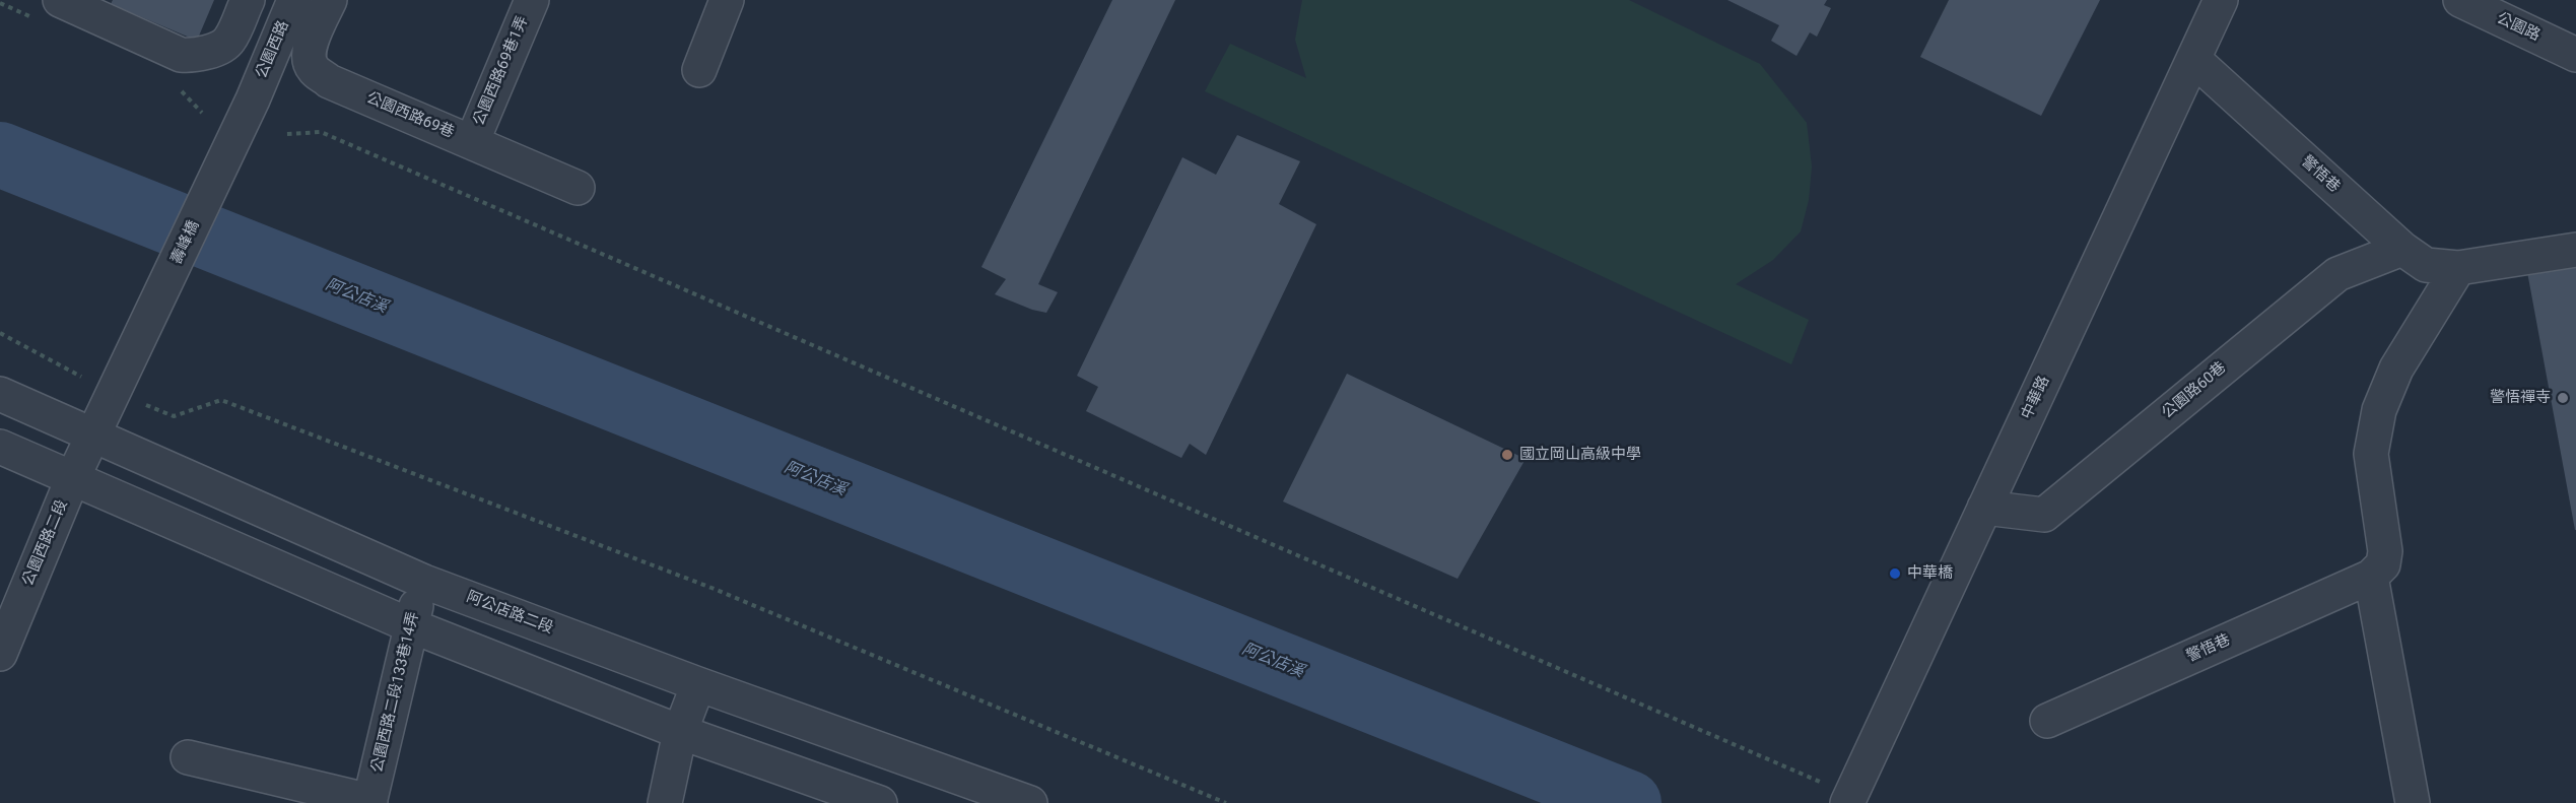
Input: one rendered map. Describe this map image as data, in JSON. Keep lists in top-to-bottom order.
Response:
{
  "streets": {
    "street": [
      "公園路",
      "公園西路",
      "公園西路69巷1弄",
      "公園西路69巷",
      "警悟巷",
      "壽峰橋",
      "公園路60巷",
      "中華路",
      "公園西路二段",
      "阿公店路二段",
      "公園西路二段133巷14弄"
    ]
  },
  "crossings": [
    ["公園西路", "壽峰橋"],
    ["公園西路69巷1弄", "公園西路69巷"],
    ["警悟巷", "公園路60巷"],
    ["警悟巷", "中華路"],
    ["公園路60巷", "中華路"],
    ["公園西路二段", "阿公店路二段"],
    ["阿公店路二段", "公園西路二段133巷14弄"]
  ],
  "water": ["阿公店溪"],
  "places": ["警悟禪寺", "國立岡山高級中學", "中華橋"]
}
